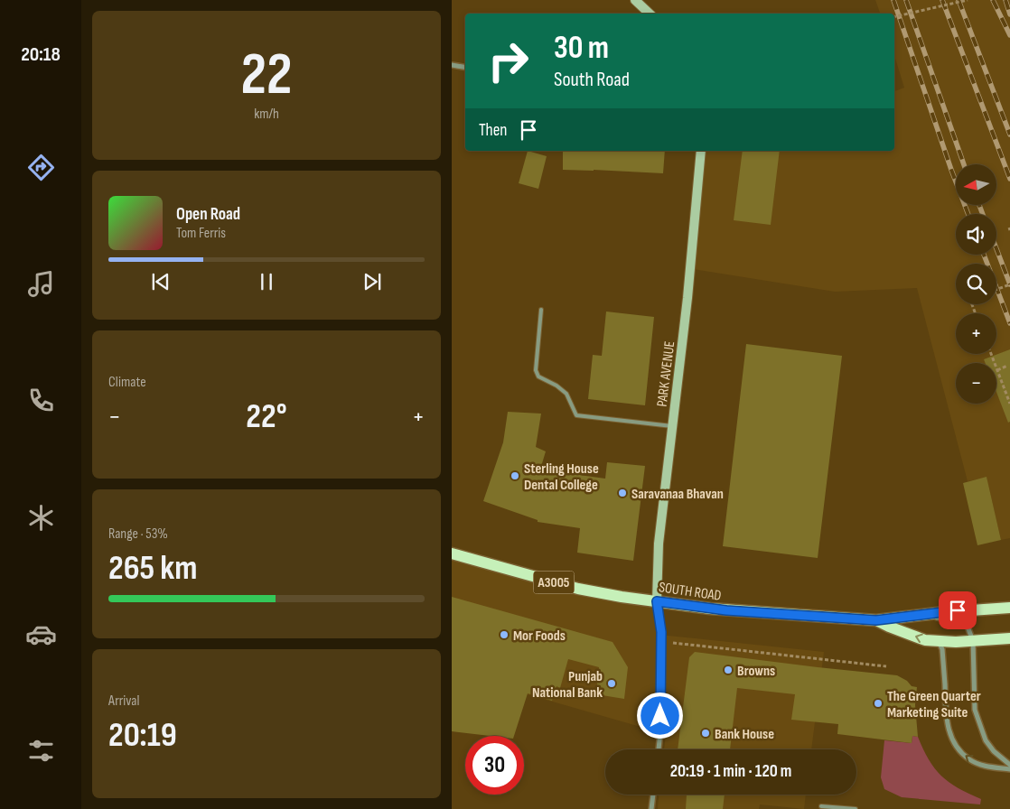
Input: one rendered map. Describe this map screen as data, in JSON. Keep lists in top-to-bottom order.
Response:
{
  "streets": {
    "main road": ["A3005", "SOUTH ROAD"],
    "street": ["PARK AVENUE"]
  },
  "crossings": [
    ["PARK AVENUE", "SOUTH ROAD"]
  ],
  "places": [
    "Sterling House Dental College",
    "Saravanaa Bhavan",
    "Mor Foods",
    "Browns",
    "Punjab National Bank",
    "The Green Quarter Marketing Suite",
    "Bank House"
  ],
  "north": "left",
  "page": {
    "tabs": "20:18",
    "tile": [
      ["22", "km/h"],
      "Climate",
      ["Range · 53%", "265 km"],
      ["Arrival", "20:19"]
    ],
    "turn": ["30 m", "South Road"],
    "then": "Then",
    "map_buttons": ["+", "−"],
    "song": ["Open Road", "Tom Ferris"],
    "heat": ["−", "22°", "+"],
    "limit": "30",
    "trip": "20:19 · 1 min · 120 m"
  }
}
